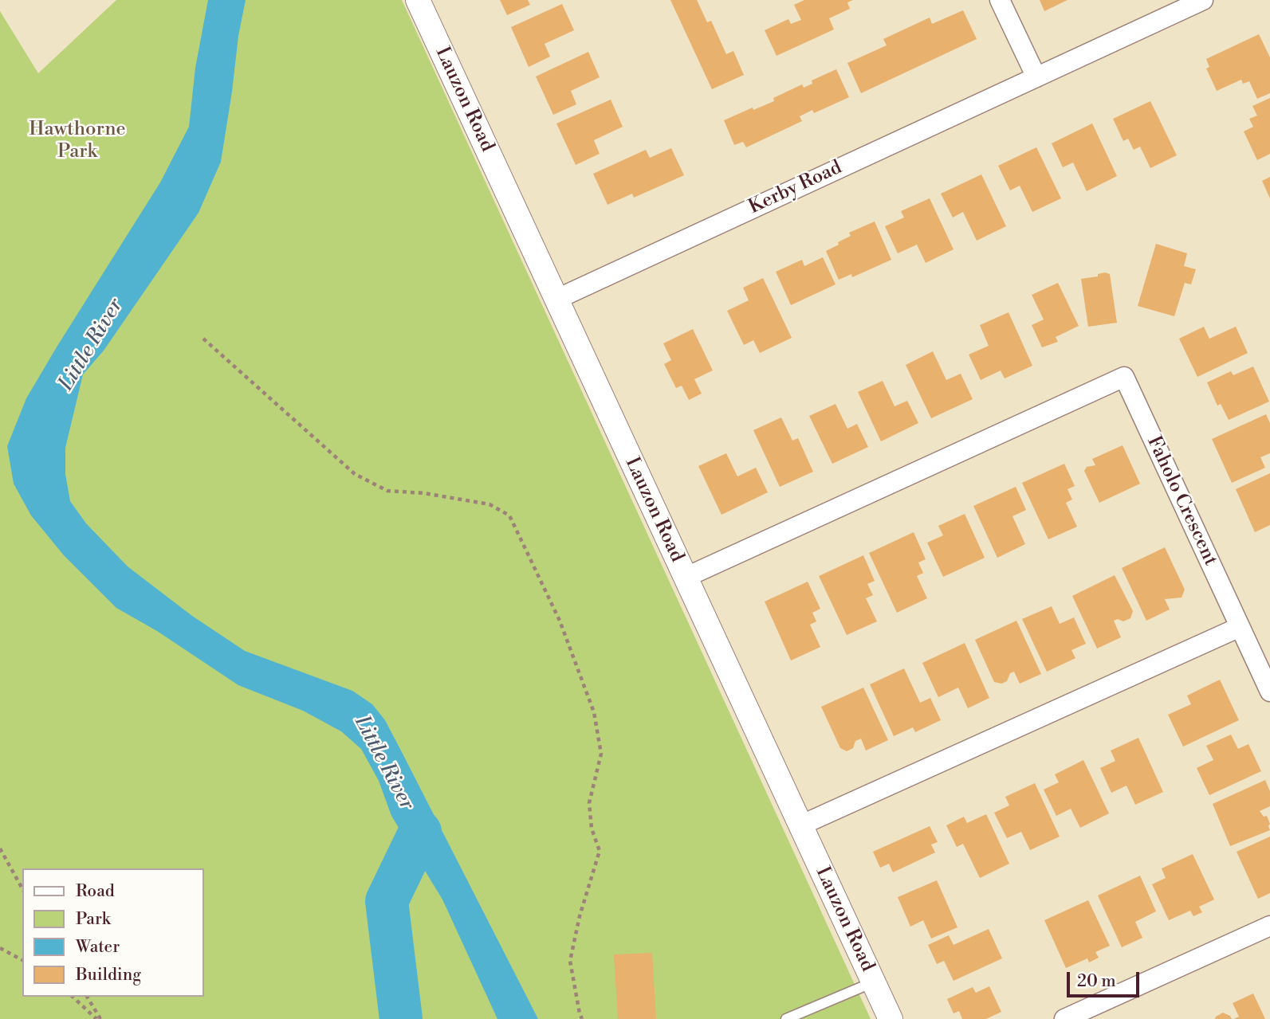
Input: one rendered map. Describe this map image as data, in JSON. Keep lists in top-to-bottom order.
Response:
{
  "streets": {
    "street": ["Lauzon Road", "Kerby Road", "Faholo Crescent"]
  },
  "crossings": [
    ["Lauzon Road", "Kerby Road"],
    ["Lauzon Road", "Faholo Crescent"]
  ],
  "water": ["Little River"],
  "parks": ["Hawthorne Park"],
  "legend": [
    "Road",
    "Park",
    "Water",
    "Building"
  ],
  "scale_bar": "20 m"
}
